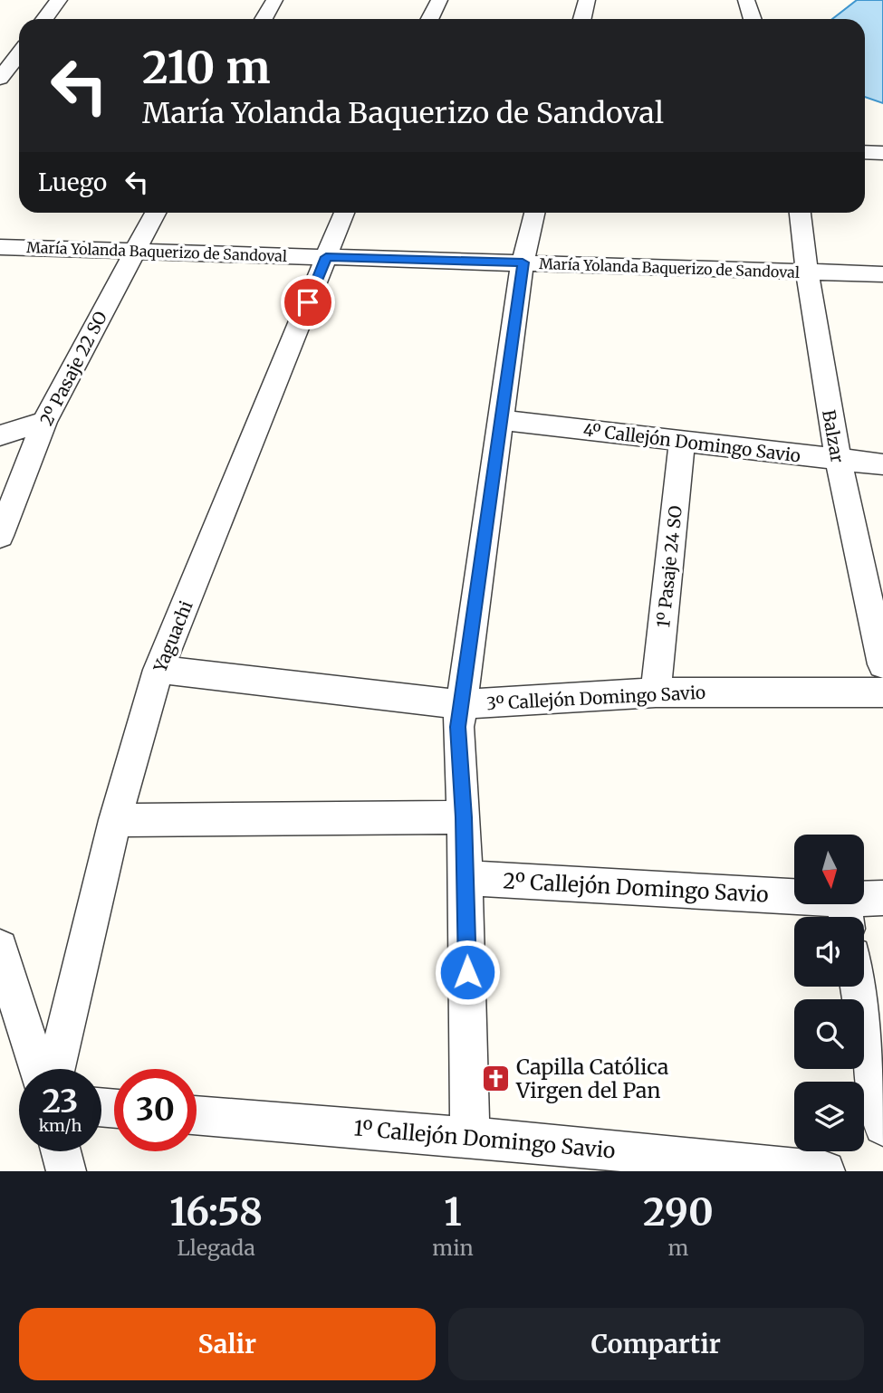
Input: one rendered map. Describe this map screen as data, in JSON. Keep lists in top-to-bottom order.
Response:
{
  "streets": {
    "street": [
      "María Yolanda Baquerizo de Sandoval",
      "2º Pasaje 22 SO",
      "Balzar",
      "4º Callejón Domingo Savio",
      "1º Pasaje 24 SO",
      "Yaguachi",
      "3º Callejón Domingo Savio",
      "2º Callejón Domingo Savio",
      "1º Callejón Domingo Savio"
    ]
  },
  "crossings": [
    ["María Yolanda Baquerizo de Sandoval", "2º Pasaje 22 SO"],
    ["María Yolanda Baquerizo de Sandoval", "Balzar"],
    ["María Yolanda Baquerizo de Sandoval", "Yaguachi"],
    ["Balzar", "4º Callejón Domingo Savio"],
    ["4º Callejón Domingo Savio", "1º Pasaje 24 SO"],
    ["1º Pasaje 24 SO", "3º Callejón Domingo Savio"],
    ["Yaguachi", "3º Callejón Domingo Savio"]
  ],
  "places": {
    "church": ["Capilla Católica Virgen del Pan"]
  },
  "north": "bottom",
  "page": {
    "turn": ["210 m", "María Yolanda Baquerizo de Sandoval"],
    "then": "Luego",
    "speed": "23 km/h",
    "limit": "30",
    "eta": [
      "16:58",
      "Llegada",
      "1",
      "min",
      "290",
      "m"
    ],
    "buttons": ["Salir", "Compartir"]
  }
}
